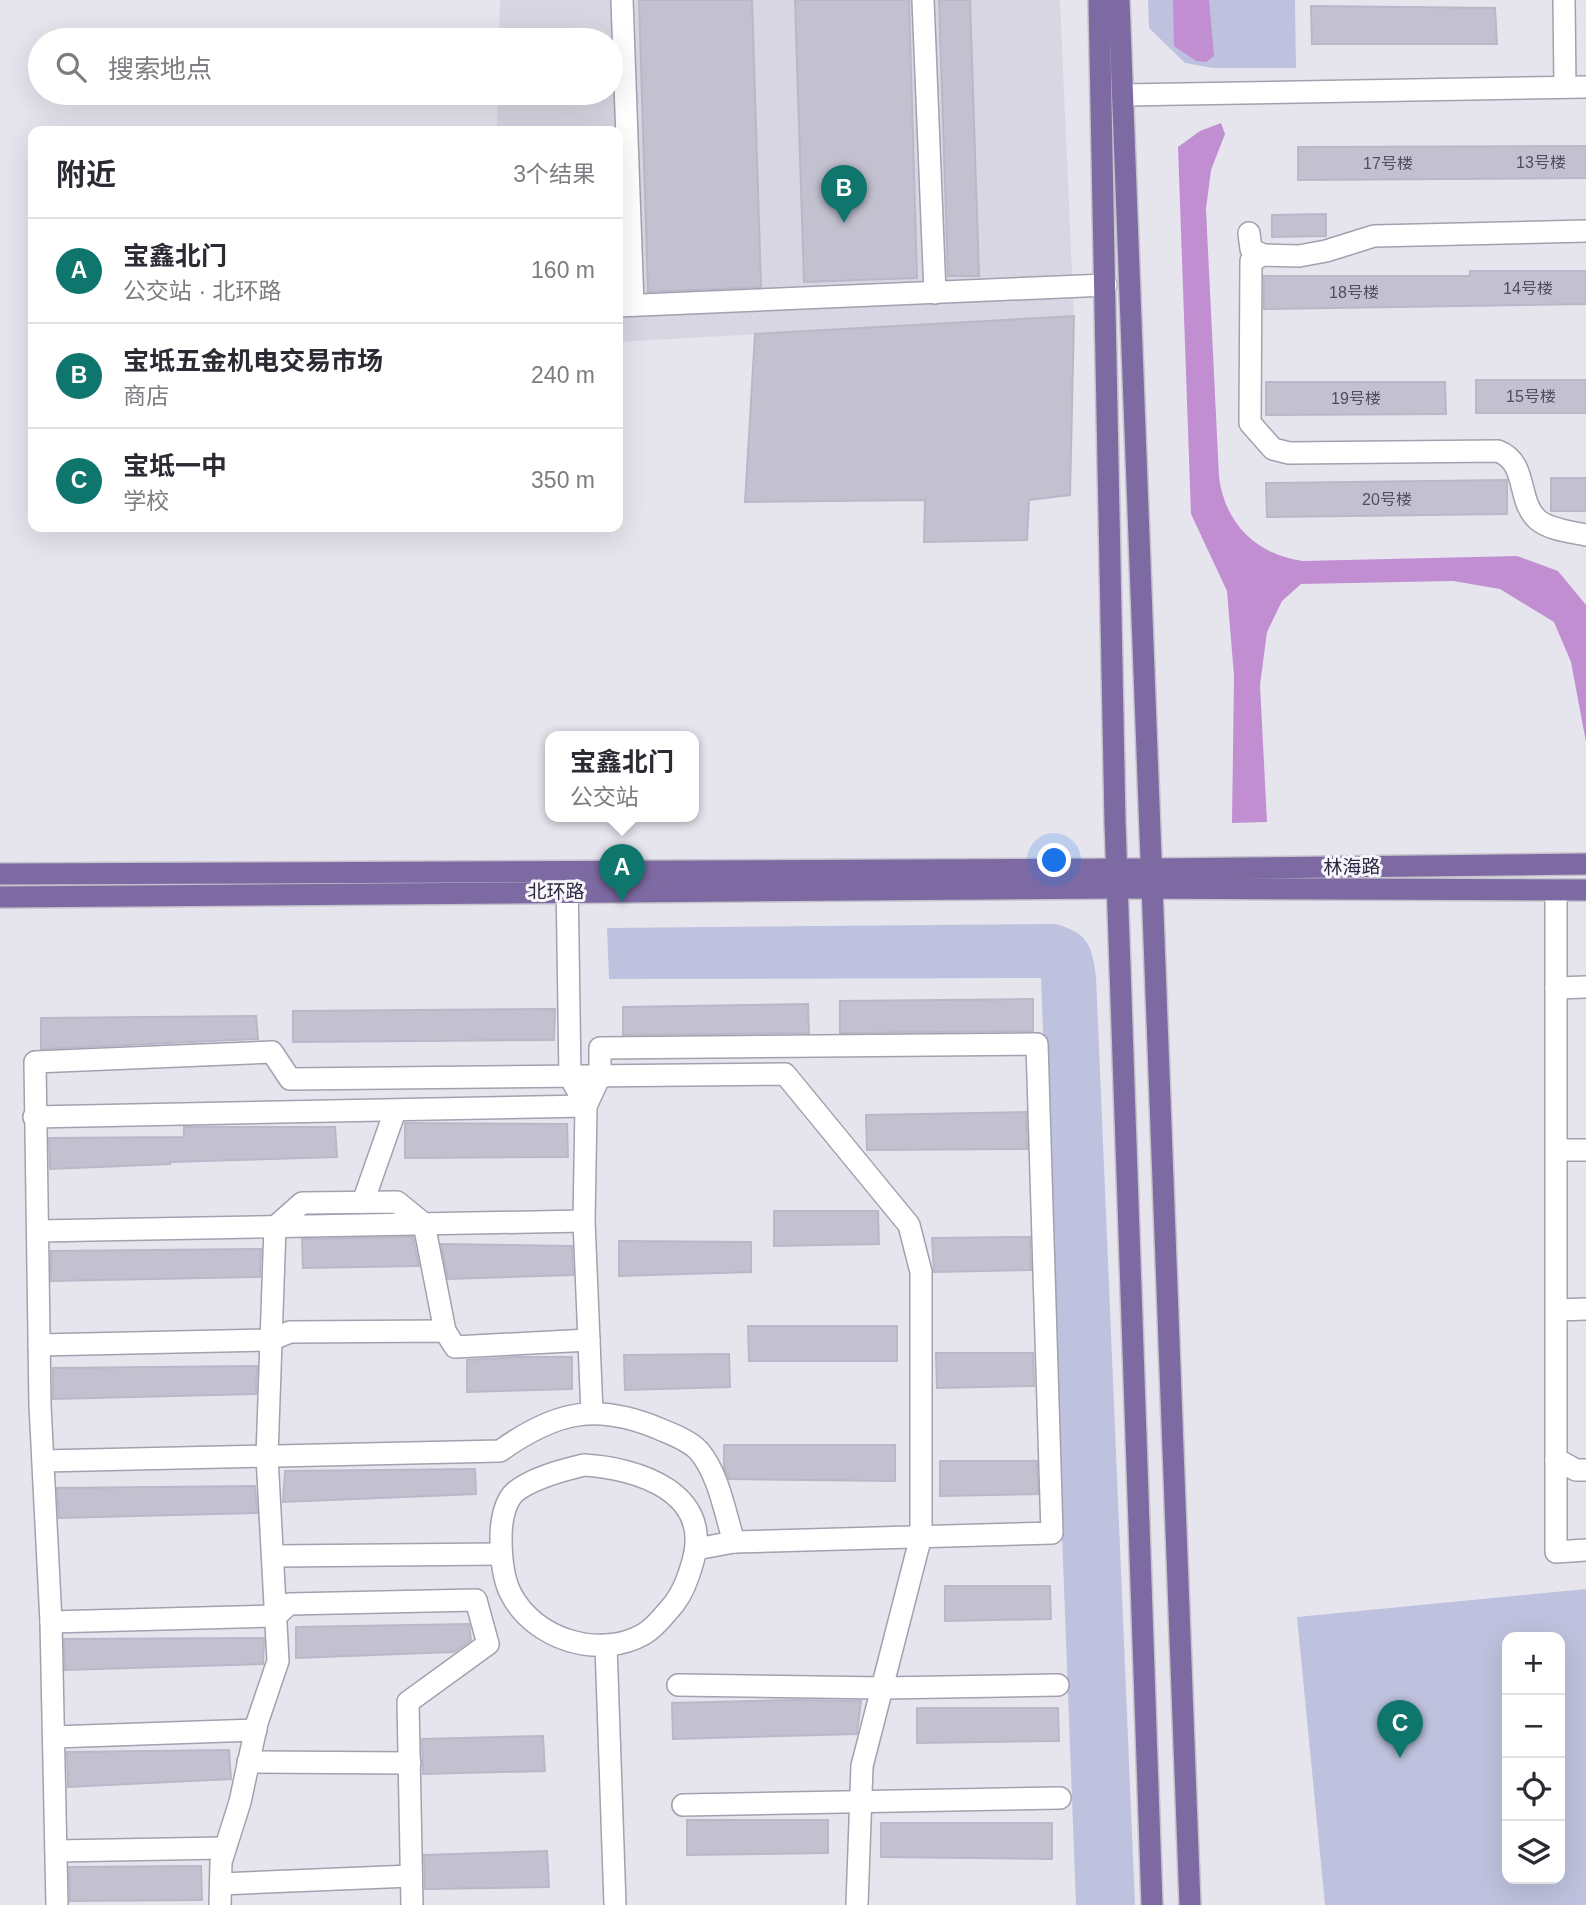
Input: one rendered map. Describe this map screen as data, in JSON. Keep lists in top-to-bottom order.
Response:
{
  "streets": {
    "main road": ["林海路", "北环路"]
  },
  "crossings": [
    ["林海路", "北环路"]
  ],
  "house_numbers": [
    "13号楼",
    "17号楼",
    "14号楼",
    "18号楼",
    "15号楼",
    "19号楼",
    "20号楼"
  ],
  "page": {
    "search": "搜索地点",
    "heading": ["附近", "3个结果"],
    "pins": ["B", "A", "C"],
    "list": [
      {
        "mark": "A",
        "name": "宝鑫北门",
        "note": "公交站 · 北环路",
        "value": "160 m"
      },
      {
        "mark": "B",
        "name": "宝坻五金机电交易市场",
        "note": "商店",
        "value": "240 m"
      },
      {
        "mark": "C",
        "name": "宝坻一中",
        "note": "学校",
        "value": "350 m"
      }
    ],
    "popup": ["宝鑫北门", "公交站"],
    "map_buttons": ["+", "−"]
  }
}
